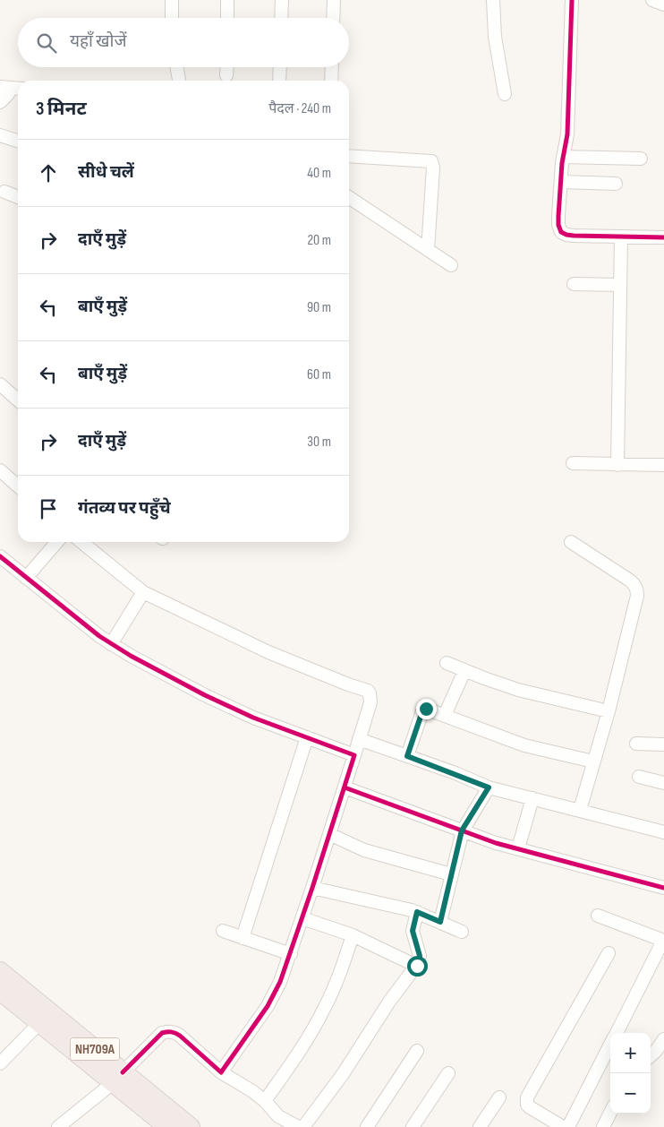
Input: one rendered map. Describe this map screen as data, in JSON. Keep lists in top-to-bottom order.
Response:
{
  "streets": {
    "highway": ["NH709A"]
  },
  "page": {
    "search": "यहाँ खोजें",
    "heading": ["3 मिनट", "पैदल · 240 m"],
    "list": [
      ["सीधे चलें", "40 m"],
      ["दाएँ मुड़ें", "20 m"],
      ["बाएँ मुड़ें", "90 m"],
      ["बाएँ मुड़ें", "60 m"],
      ["दाएँ मुड़ें", "30 m"],
      "गंतव्य पर पहुँचे"
    ],
    "map_buttons": ["+", "−"]
  }
}
